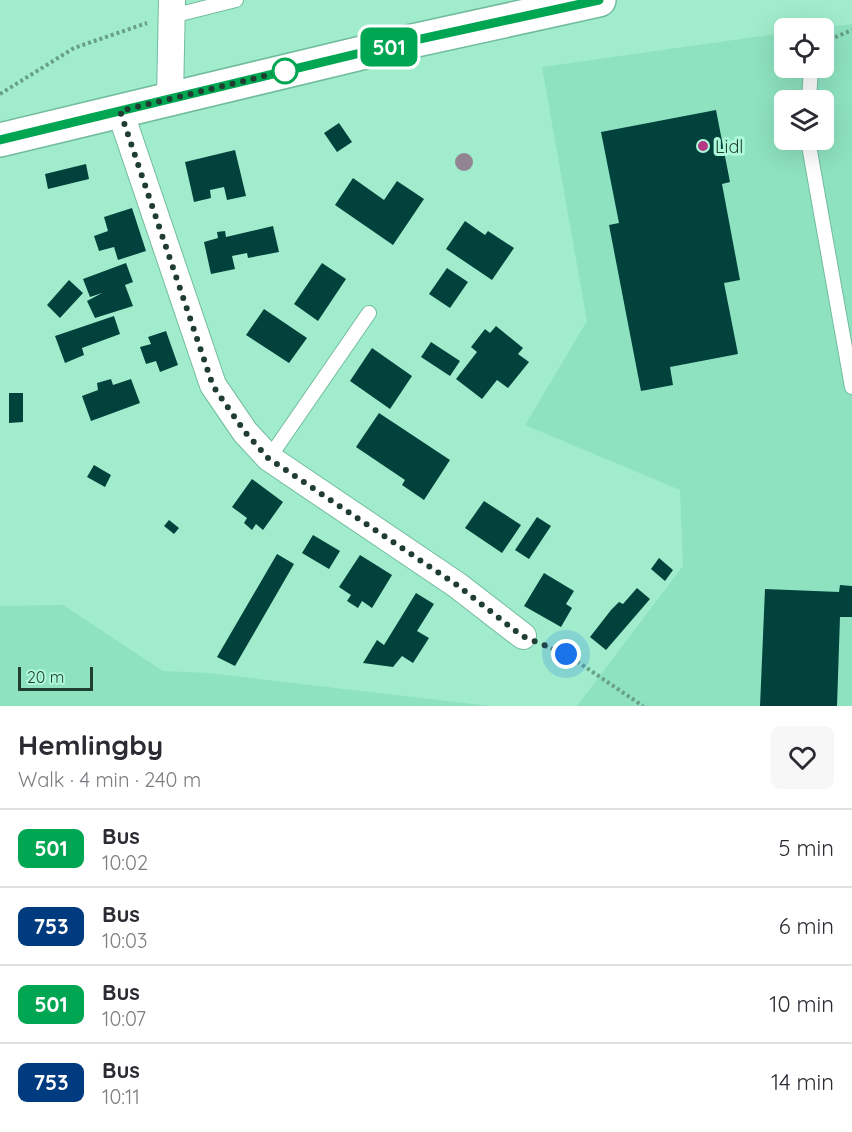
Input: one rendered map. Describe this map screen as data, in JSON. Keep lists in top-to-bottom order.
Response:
{
  "places": ["Lidl"],
  "lines": ["bus line 501"],
  "scale_bar": "20 m",
  "page": {
    "on_map": "501",
    "scale": "20 m",
    "heading": ["Hemlingby", "Walk · 4 min · 240 m"],
    "list": [
      {
        "mark": "501",
        "name": "Bus",
        "note": "10:02",
        "value": "5 min"
      },
      {
        "mark": "753",
        "name": "Bus",
        "note": "10:03",
        "value": "6 min"
      },
      {
        "mark": "501",
        "name": "Bus",
        "note": "10:07",
        "value": "10 min"
      },
      {
        "mark": "753",
        "name": "Bus",
        "note": "10:11",
        "value": "14 min"
      }
    ]
  }
}
